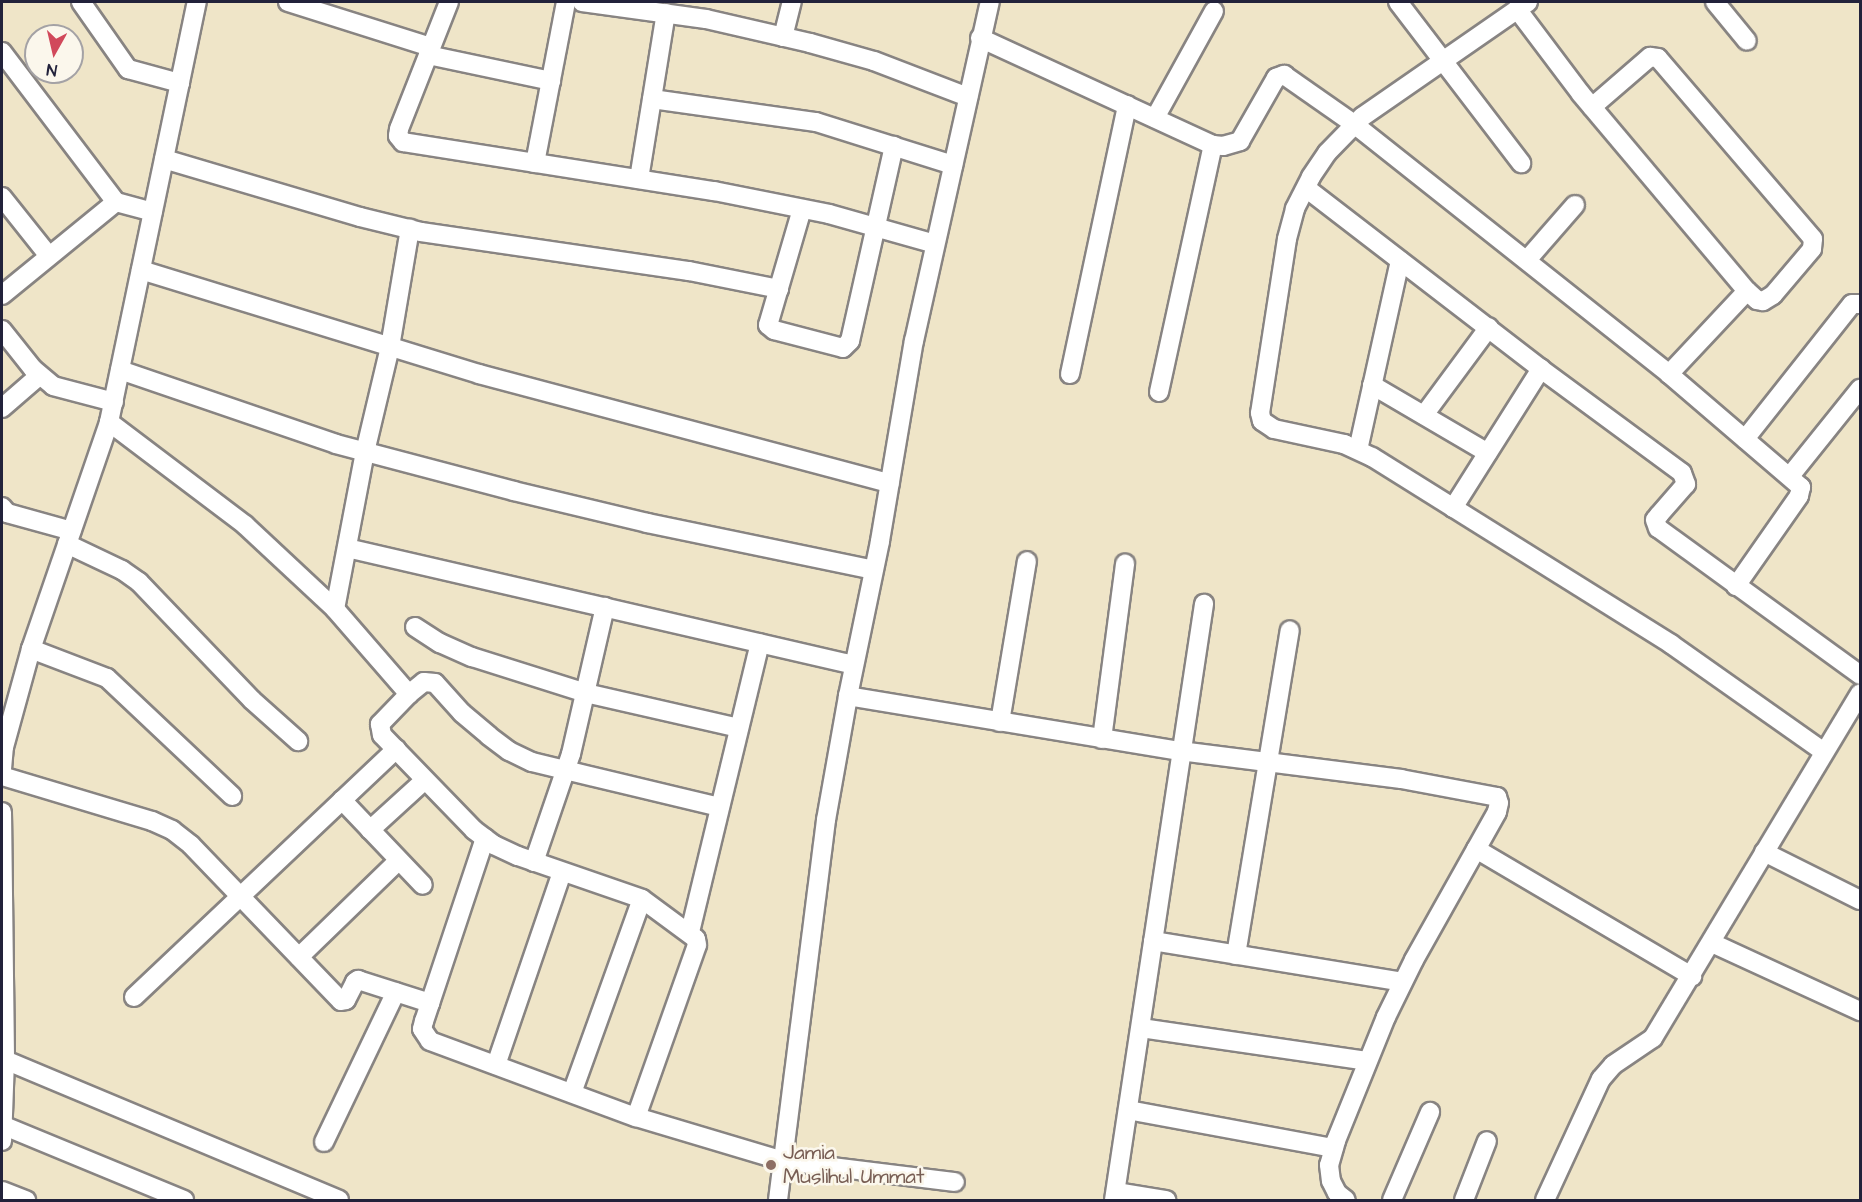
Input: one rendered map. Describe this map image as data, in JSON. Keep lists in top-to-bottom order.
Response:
{
  "places": ["Jamia Muslihul Ummat"],
  "north": "bottom"
}
